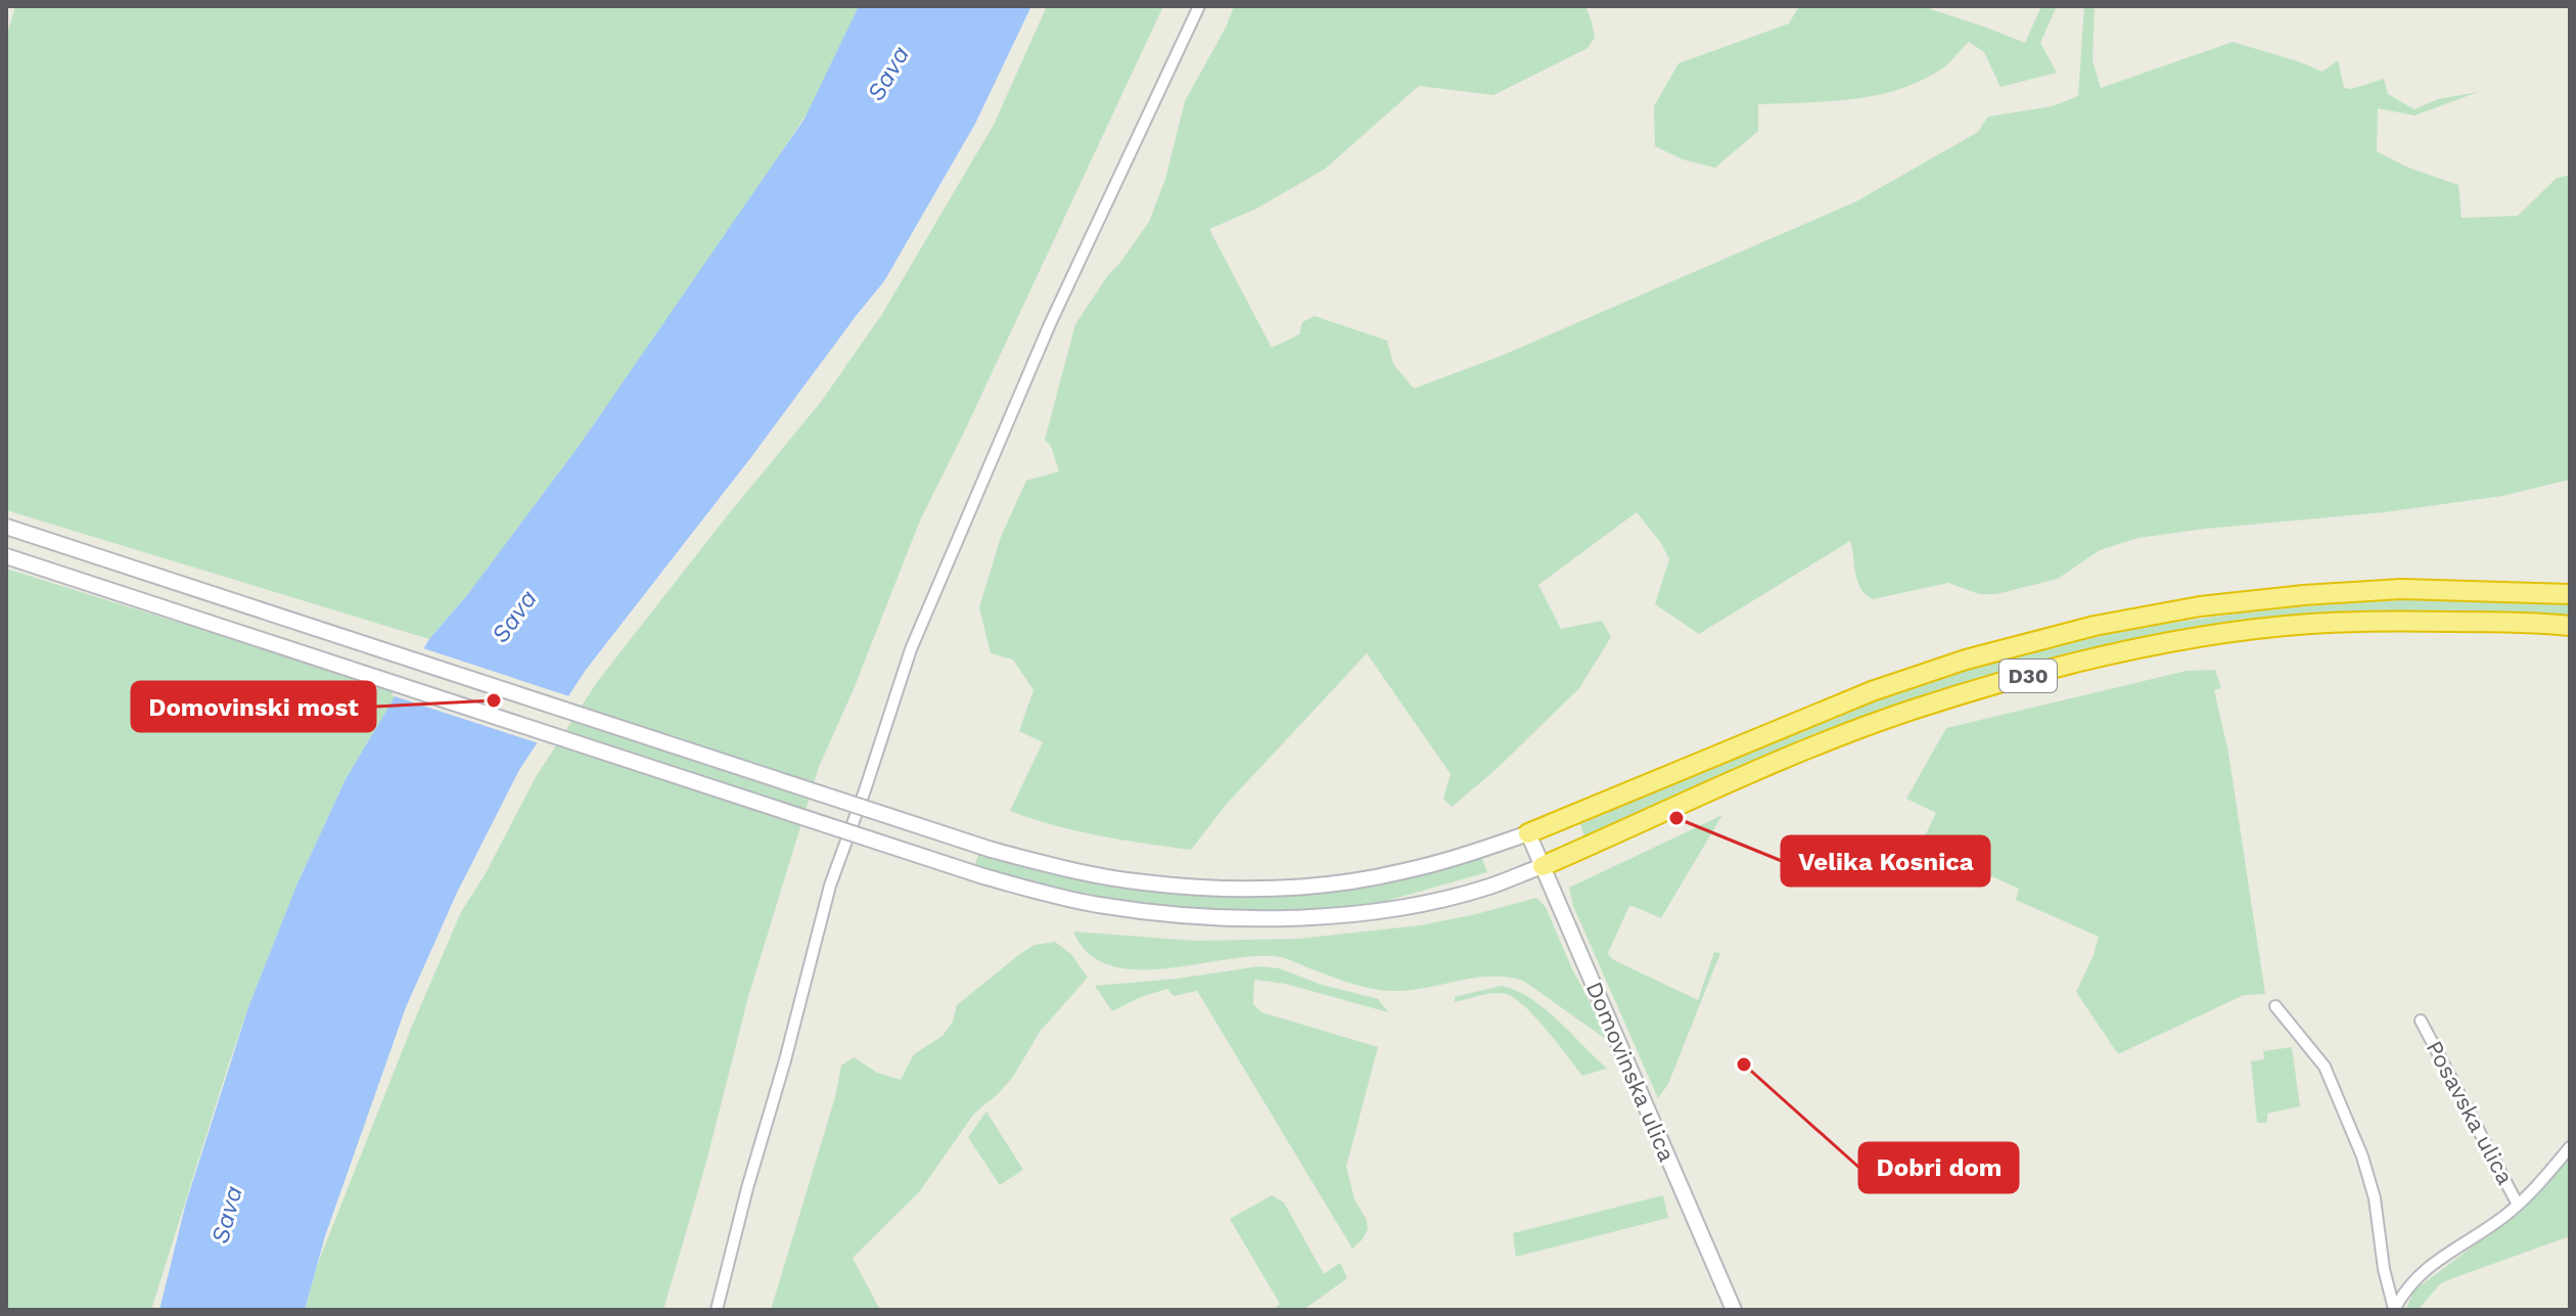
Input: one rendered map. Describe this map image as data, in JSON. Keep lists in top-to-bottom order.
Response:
{
  "streets": {
    "highway": ["D30"],
    "main road": ["Domovinska ulica"],
    "street": ["Posavska ulica"]
  },
  "crossings": [
    ["D30", "Domovinska ulica"]
  ],
  "water": ["Sava"],
  "places": ["Domovinski most", "Velika Kosnica", "Dobri dom"]
}
